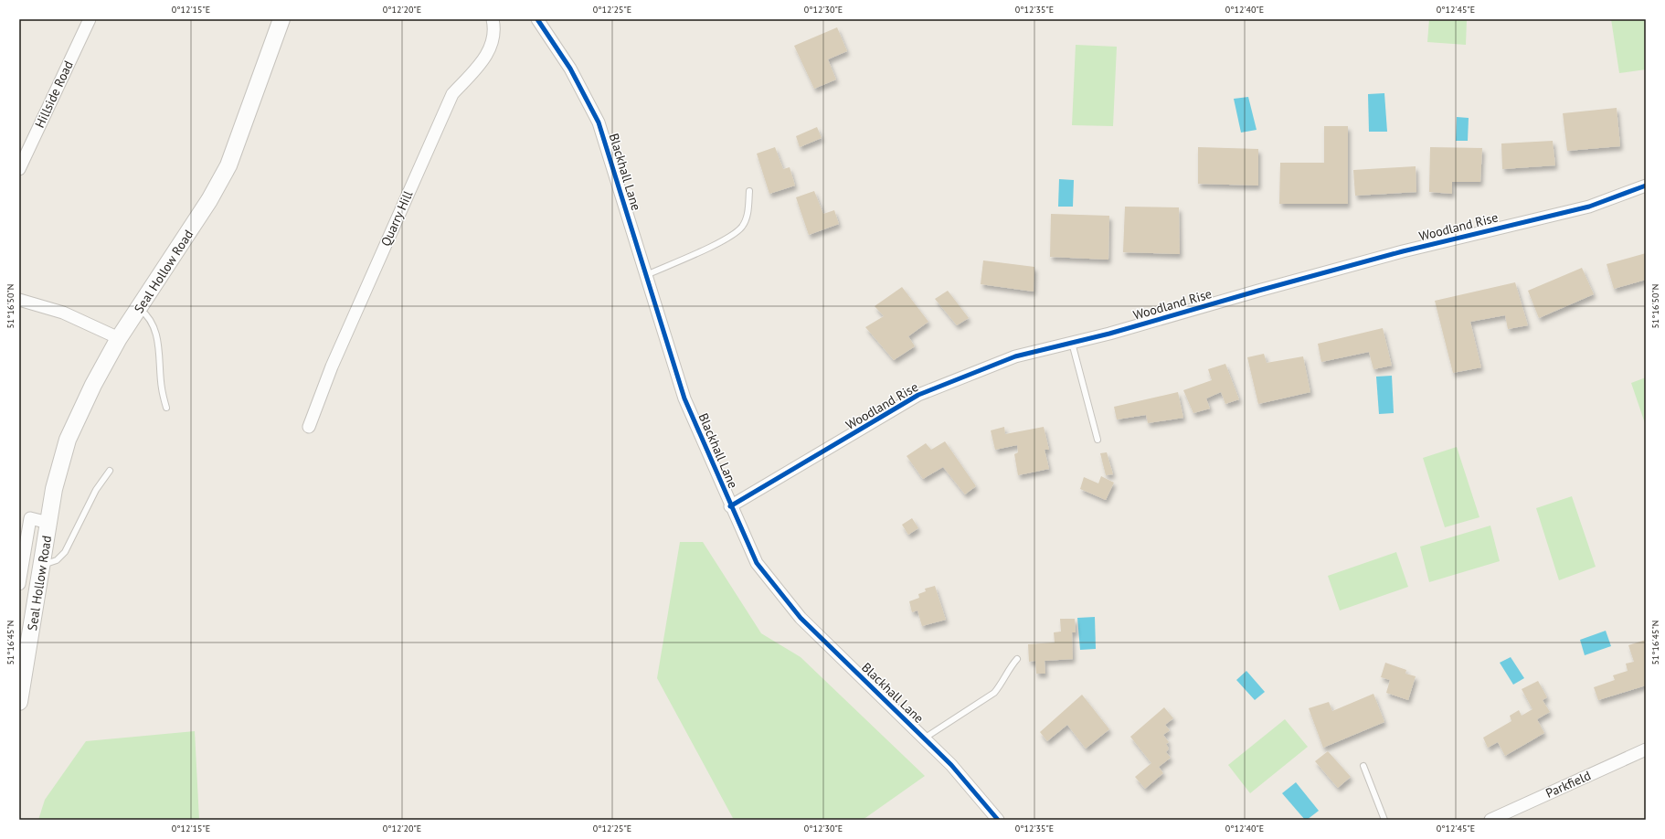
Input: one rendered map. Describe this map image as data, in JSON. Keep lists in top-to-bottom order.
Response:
{
  "streets": {
    "main road": ["Seal Hollow Road"],
    "street": [
      "Hillside Road",
      "Blackhall Lane",
      "Quarry Hill",
      "Woodland Rise",
      "Parkfield"
    ]
  },
  "crossings": [
    ["Blackhall Lane", "Woodland Rise"]
  ],
  "coordinates": [
    "0°12'15\"E",
    "0°12'20\"E",
    "0°12'25\"E",
    "0°12'30\"E",
    "0°12'35\"E",
    "0°12'40\"E",
    "0°12'45\"E",
    "51°16'50\"N",
    "51°16'45\"N"
  ]
}
